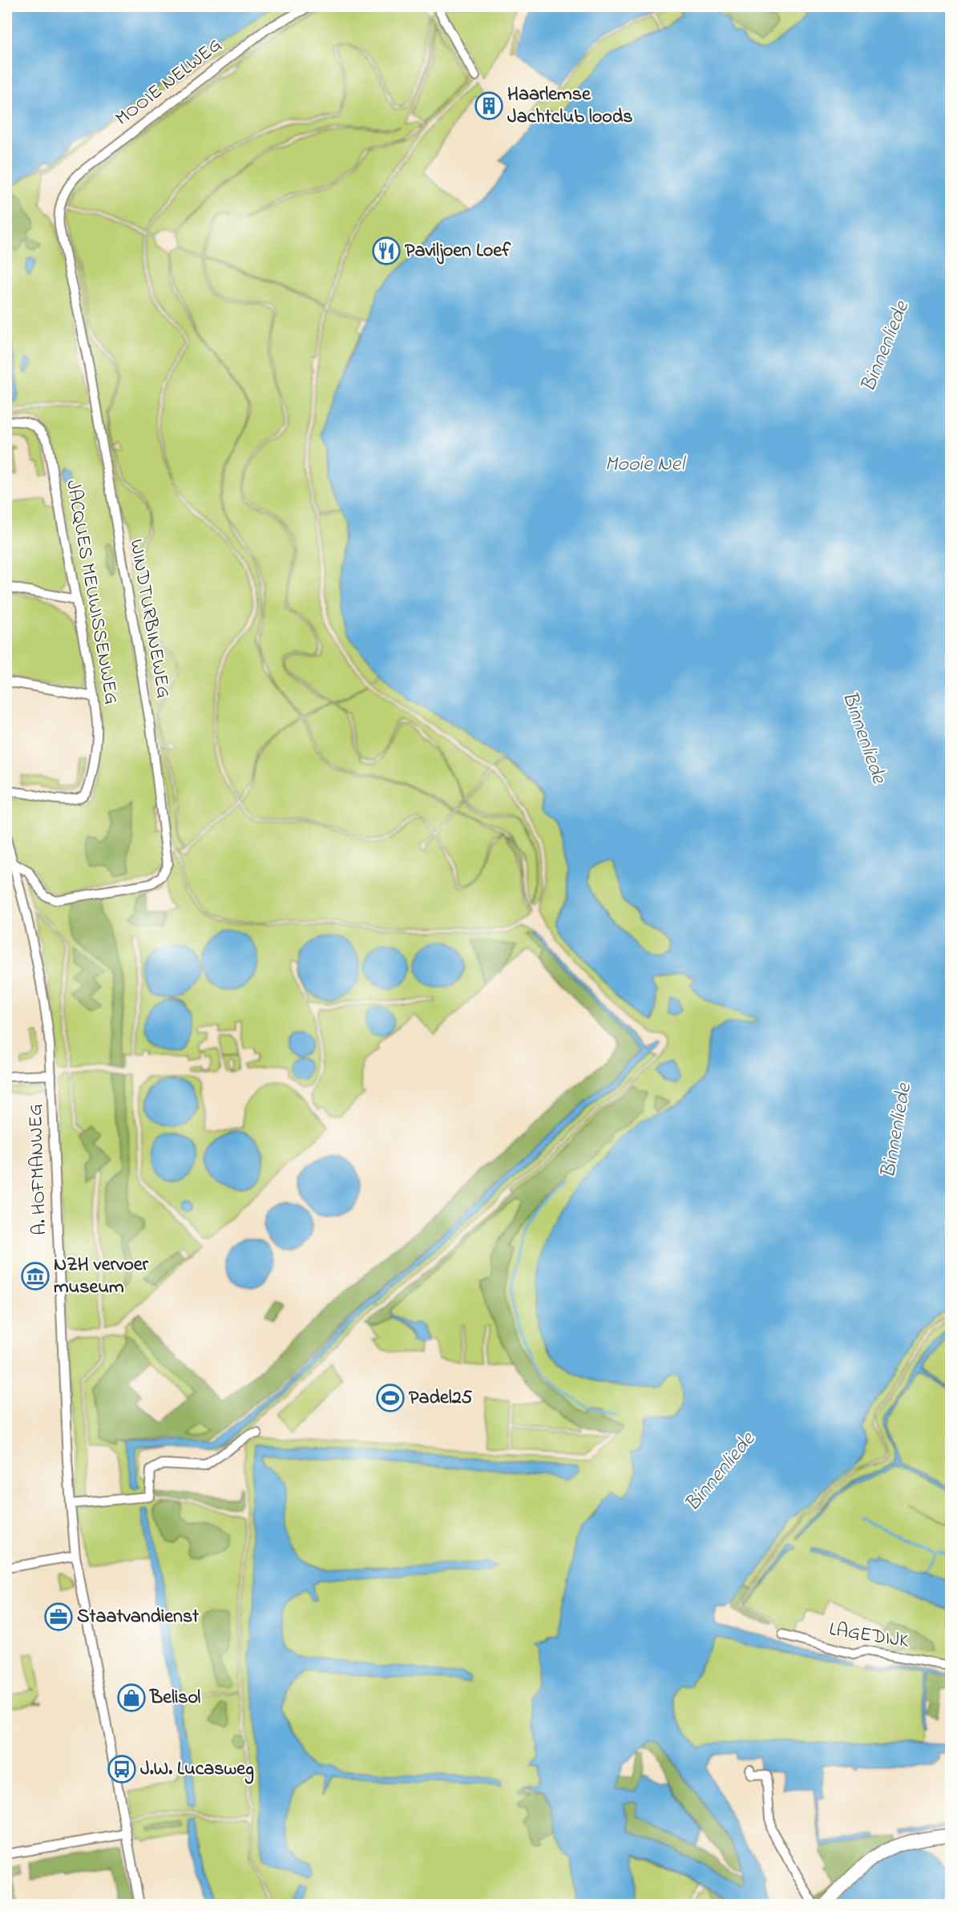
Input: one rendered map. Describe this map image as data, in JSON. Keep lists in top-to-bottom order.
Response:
{
  "streets": {
    "street": [
      "MOOIE NELWEG",
      "JACQUES MEUWISSENWEG",
      "WINDTURBINEWEG",
      "A. HOFMANWEG",
      "LAGEDIJK"
    ]
  },
  "crossings": [
    ["MOOIE NELWEG", "WINDTURBINEWEG"],
    ["WINDTURBINEWEG", "A. HOFMANWEG"]
  ],
  "water": ["Binnenliede", "Mooie Nel"],
  "places": {
    "building": ["Haarlemse Jachtclub loods"],
    "restaurant": ["Paviljoen Loef"],
    "museum": ["NZH vervoer museum"],
    "sports": ["Padel25"],
    "office": ["Staatvandienst"],
    "shop": ["Belisol"],
    "bus stop": ["J.W. Lucasweg"]
  }
}
